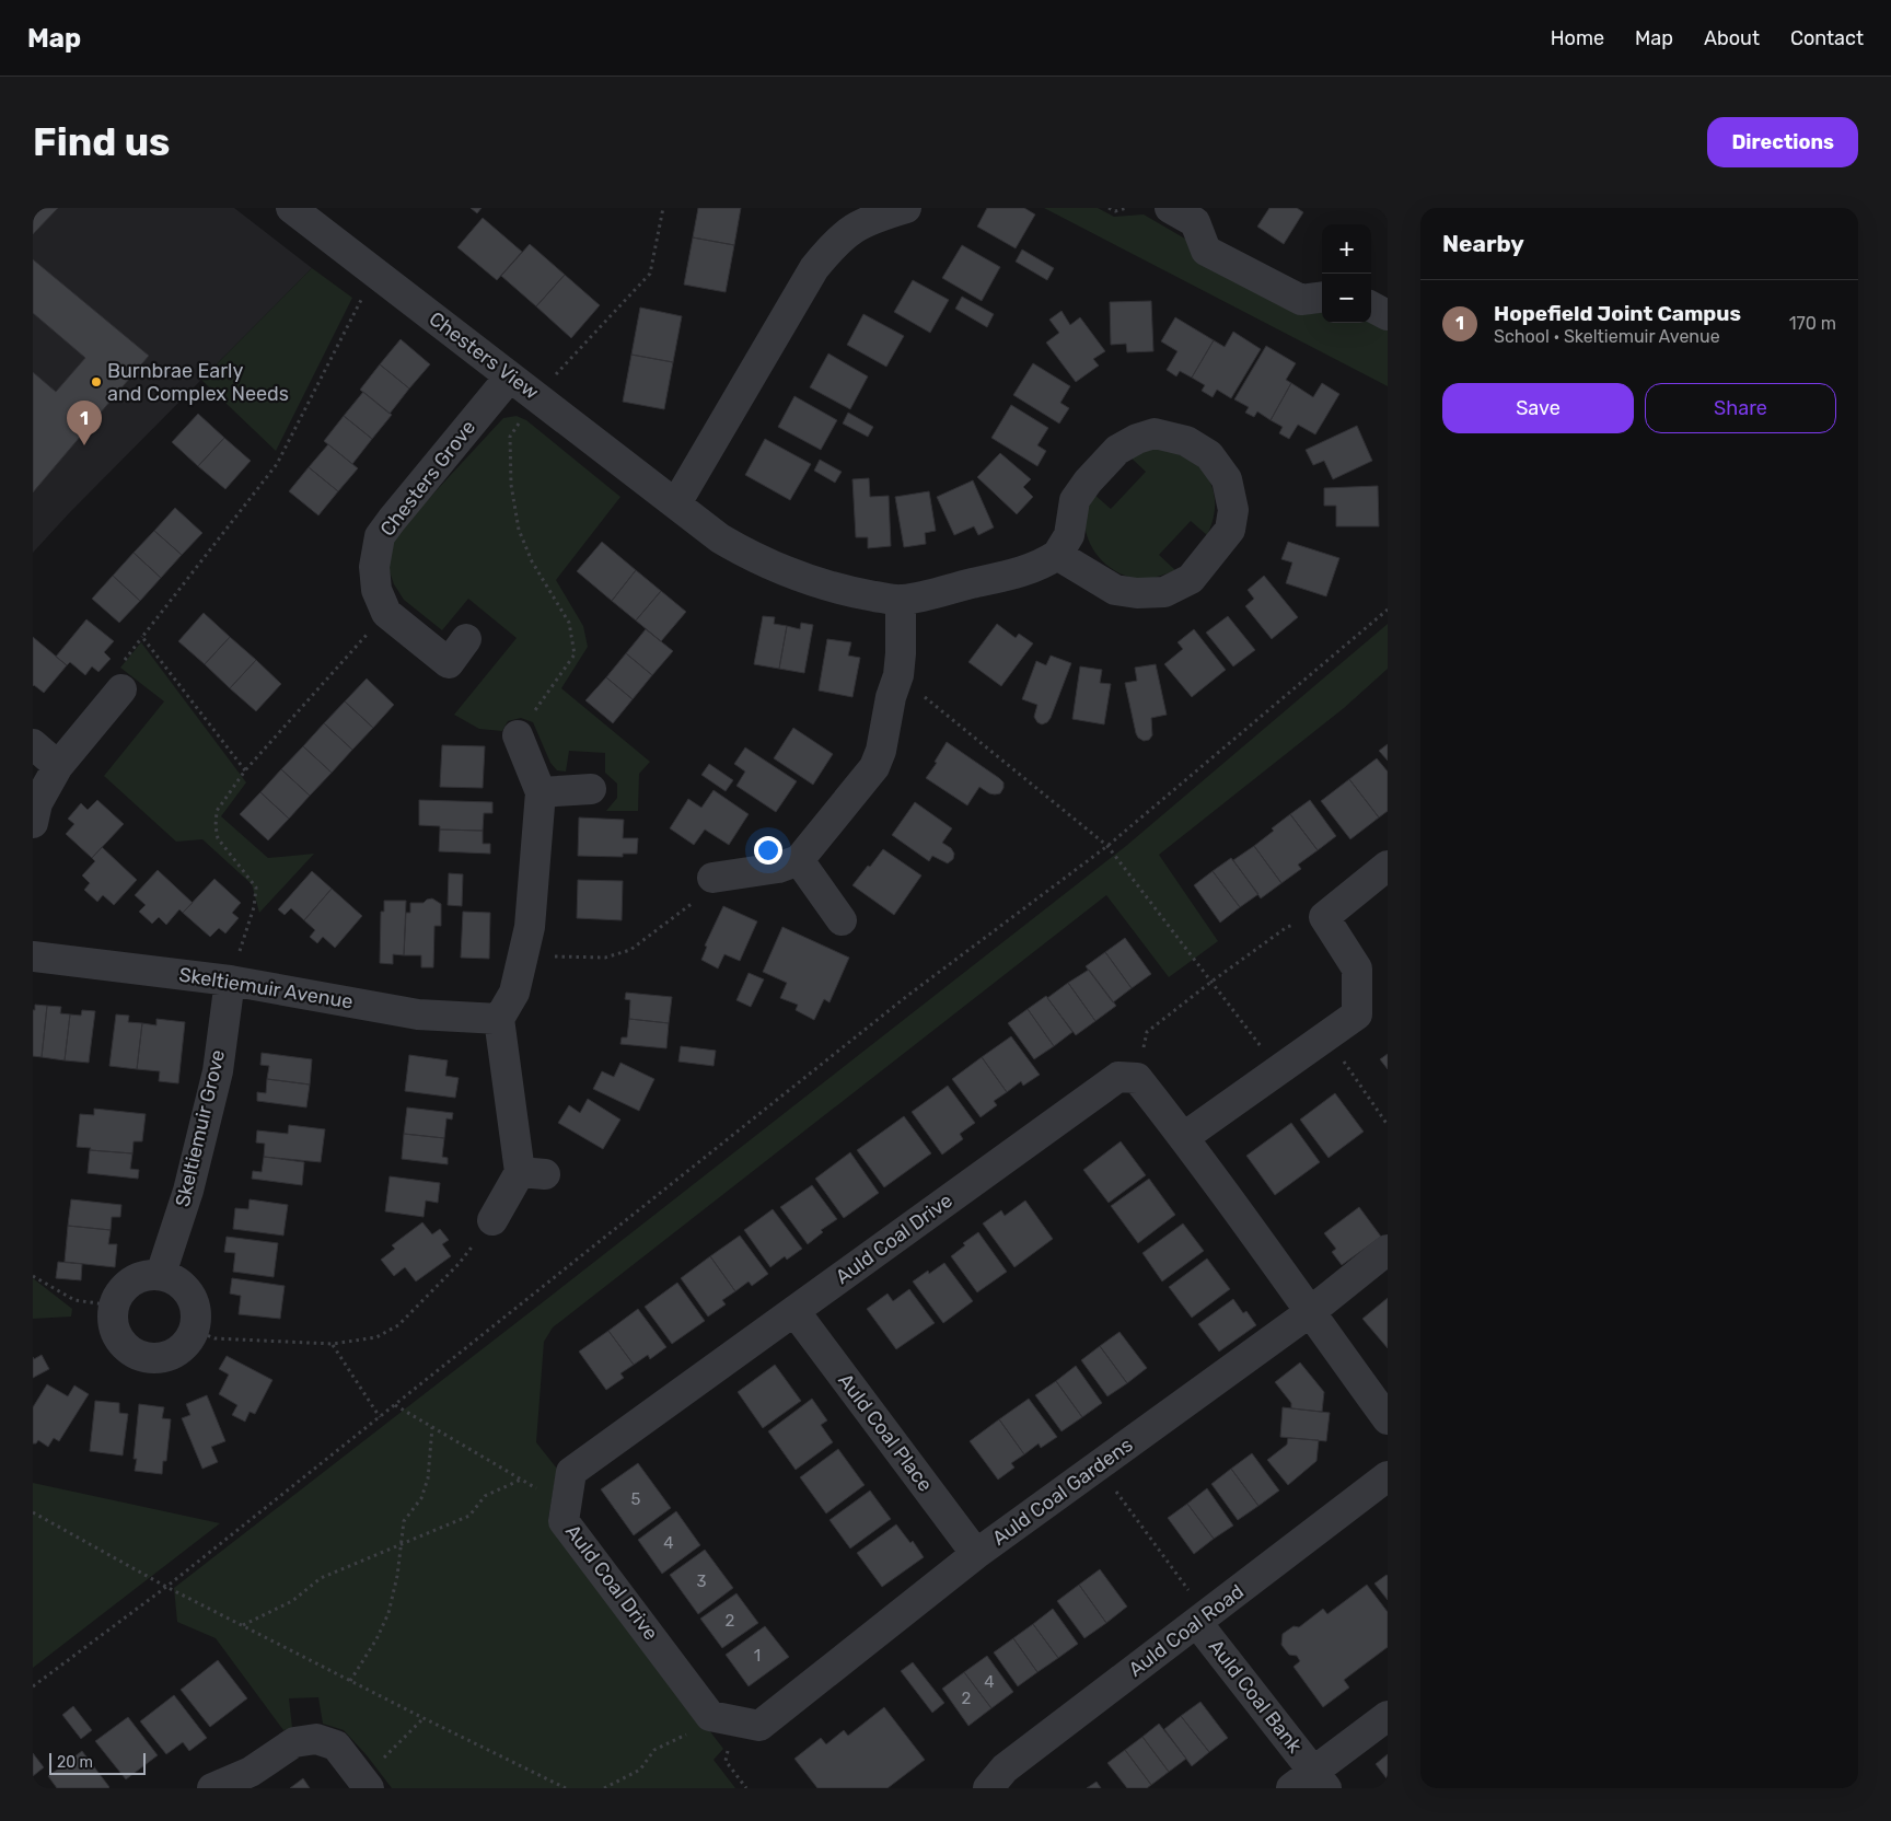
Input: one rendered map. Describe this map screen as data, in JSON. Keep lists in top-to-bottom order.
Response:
{
  "streets": {
    "street": [
      "Chesters View",
      "Chesters Grove",
      "Skeltiemuir Avenue",
      "Skeltiemuir Grove",
      "Auld Coal Drive",
      "Auld Coal Place",
      "Auld Coal Gardens",
      "Auld Coal Road",
      "Auld Coal Bank"
    ]
  },
  "crossings": [
    ["Chesters View", "Chesters Grove"],
    ["Skeltiemuir Avenue", "Skeltiemuir Grove"],
    ["Auld Coal Drive", "Auld Coal Place"],
    ["Auld Coal Drive", "Auld Coal Gardens"],
    ["Auld Coal Place", "Auld Coal Gardens"],
    ["Auld Coal Road", "Auld Coal Bank"]
  ],
  "places": ["Burnbrae Early and Complex Needs"],
  "house_numbers": [
    "5",
    "4",
    "3",
    "2",
    "1",
    "4",
    "2"
  ],
  "scale_bar": "20 m",
  "page": {
    "header": "Map",
    "nav": [
      "Home",
      "Map",
      "About",
      "Contact"
    ],
    "buttons": [
      "Directions",
      ["Save", "Share"]
    ],
    "title": "Find us",
    "heading": "Nearby",
    "map_buttons": ["+", "−"],
    "list": [
      {
        "mark": "1",
        "name": "Hopefield Joint Campus",
        "note": "School · Skeltiemuir Avenue",
        "value": "170 m"
      }
    ],
    "pins": "1",
    "scale": "20 m"
  }
}
